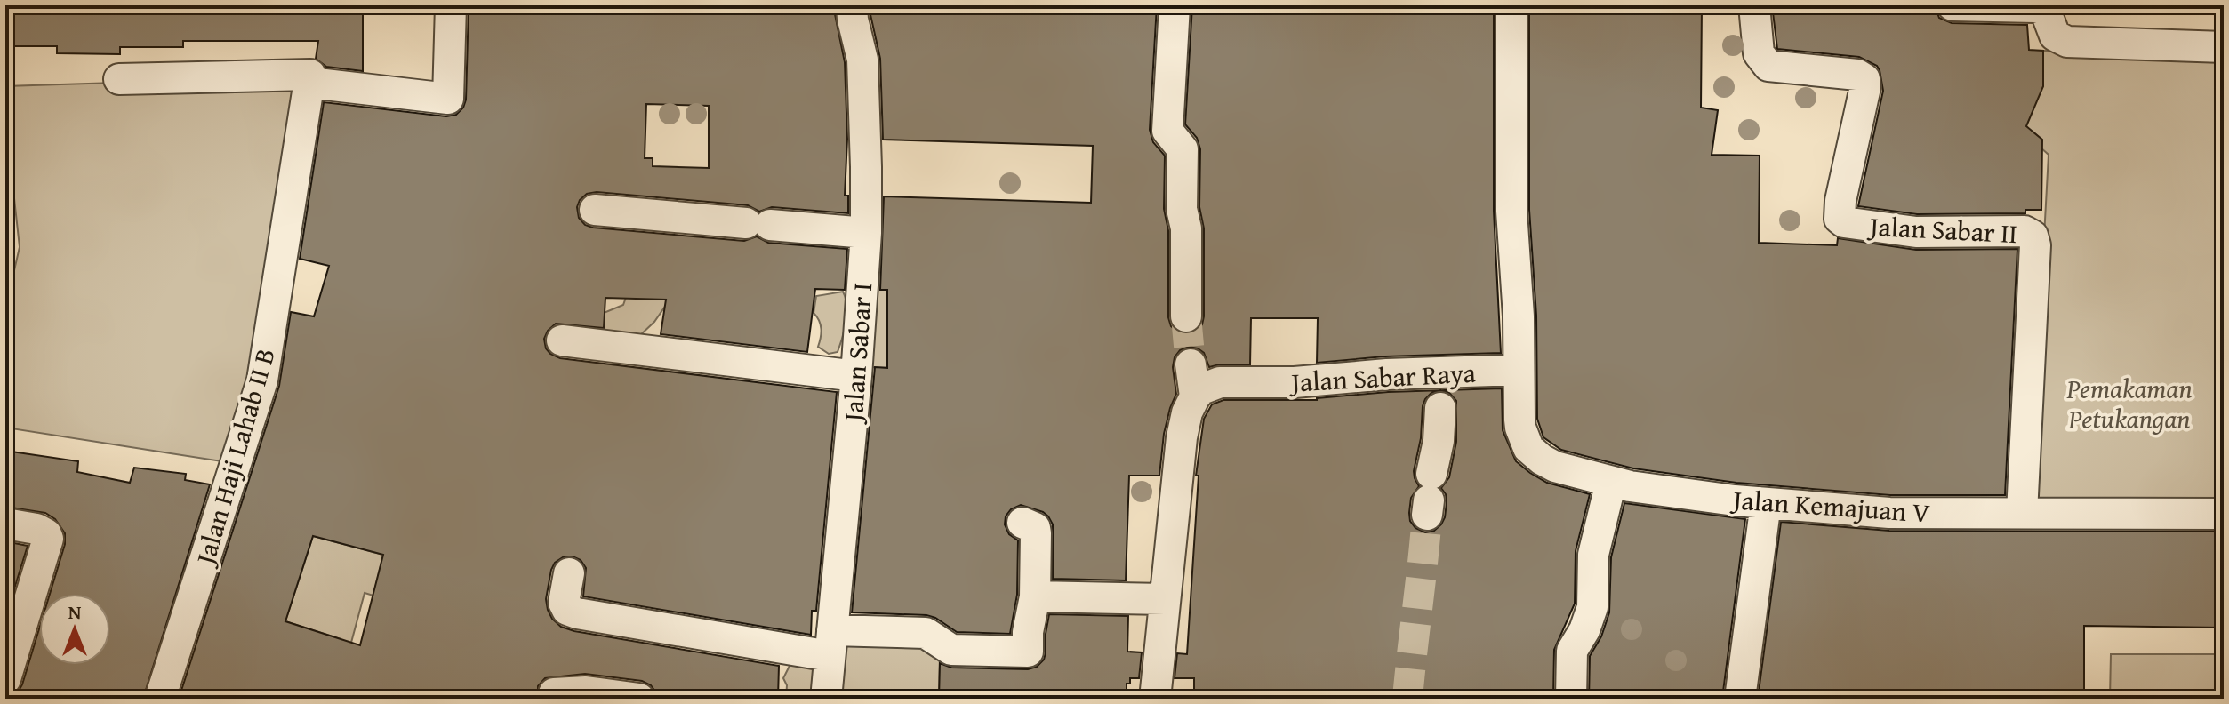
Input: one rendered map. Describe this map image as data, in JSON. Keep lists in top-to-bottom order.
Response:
{
  "streets": {
    "street": [
      "Jalan Sabar II",
      "Jalan Sabar I",
      "Jalan Sabar Raya",
      "Jalan Haji Lahab II B",
      "Jalan Kemajuan V"
    ]
  },
  "crossings": [
    ["Jalan Sabar II", "Jalan Kemajuan V"],
    ["Jalan Sabar Raya", "Jalan Kemajuan V"]
  ],
  "parks": ["Pemakaman Petukangan"],
  "north": "top"
}
